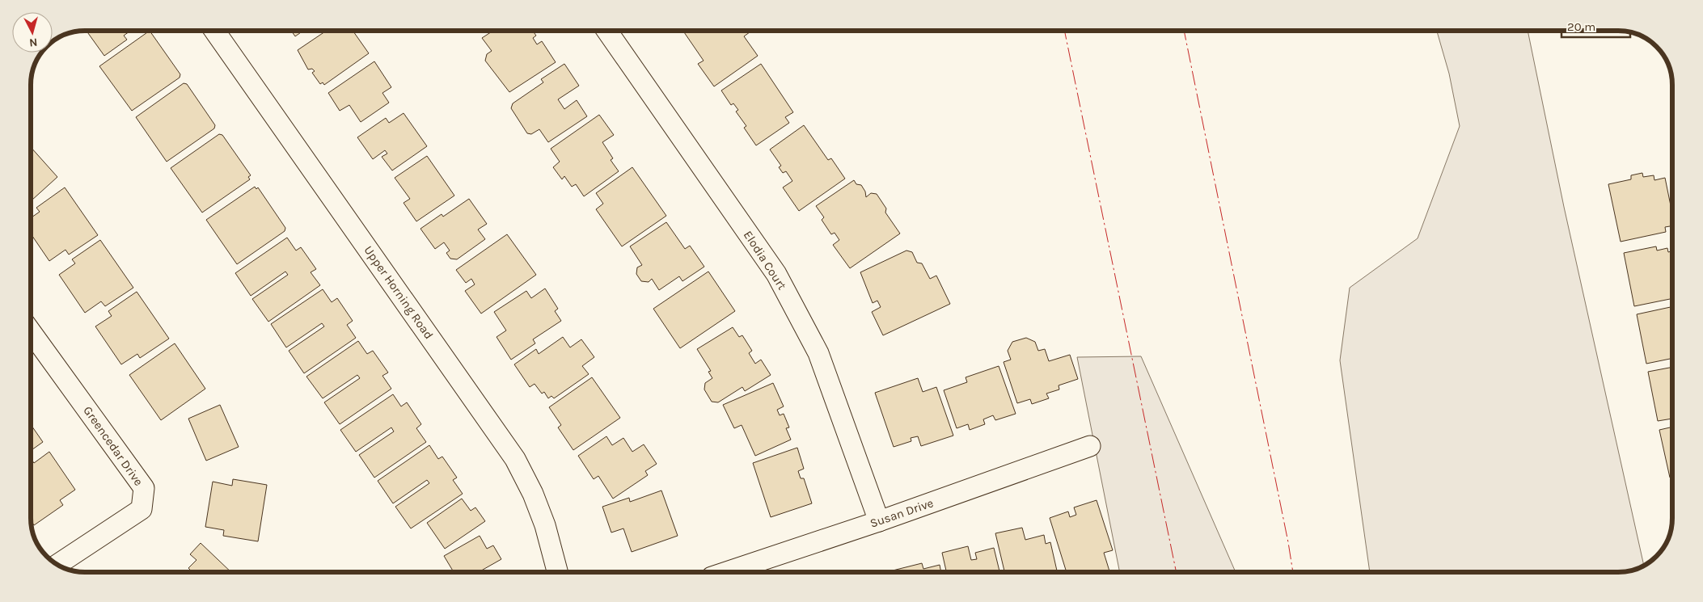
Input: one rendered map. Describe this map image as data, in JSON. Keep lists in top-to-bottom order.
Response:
{
  "streets": {
    "street": [
      "Elodia Court",
      "Upper Horning Road",
      "Greencedar Drive",
      "Susan Drive"
    ]
  },
  "crossings": [
    ["Elodia Court", "Susan Drive"]
  ],
  "scale_bar": "20 m",
  "north": "bottom"
}
